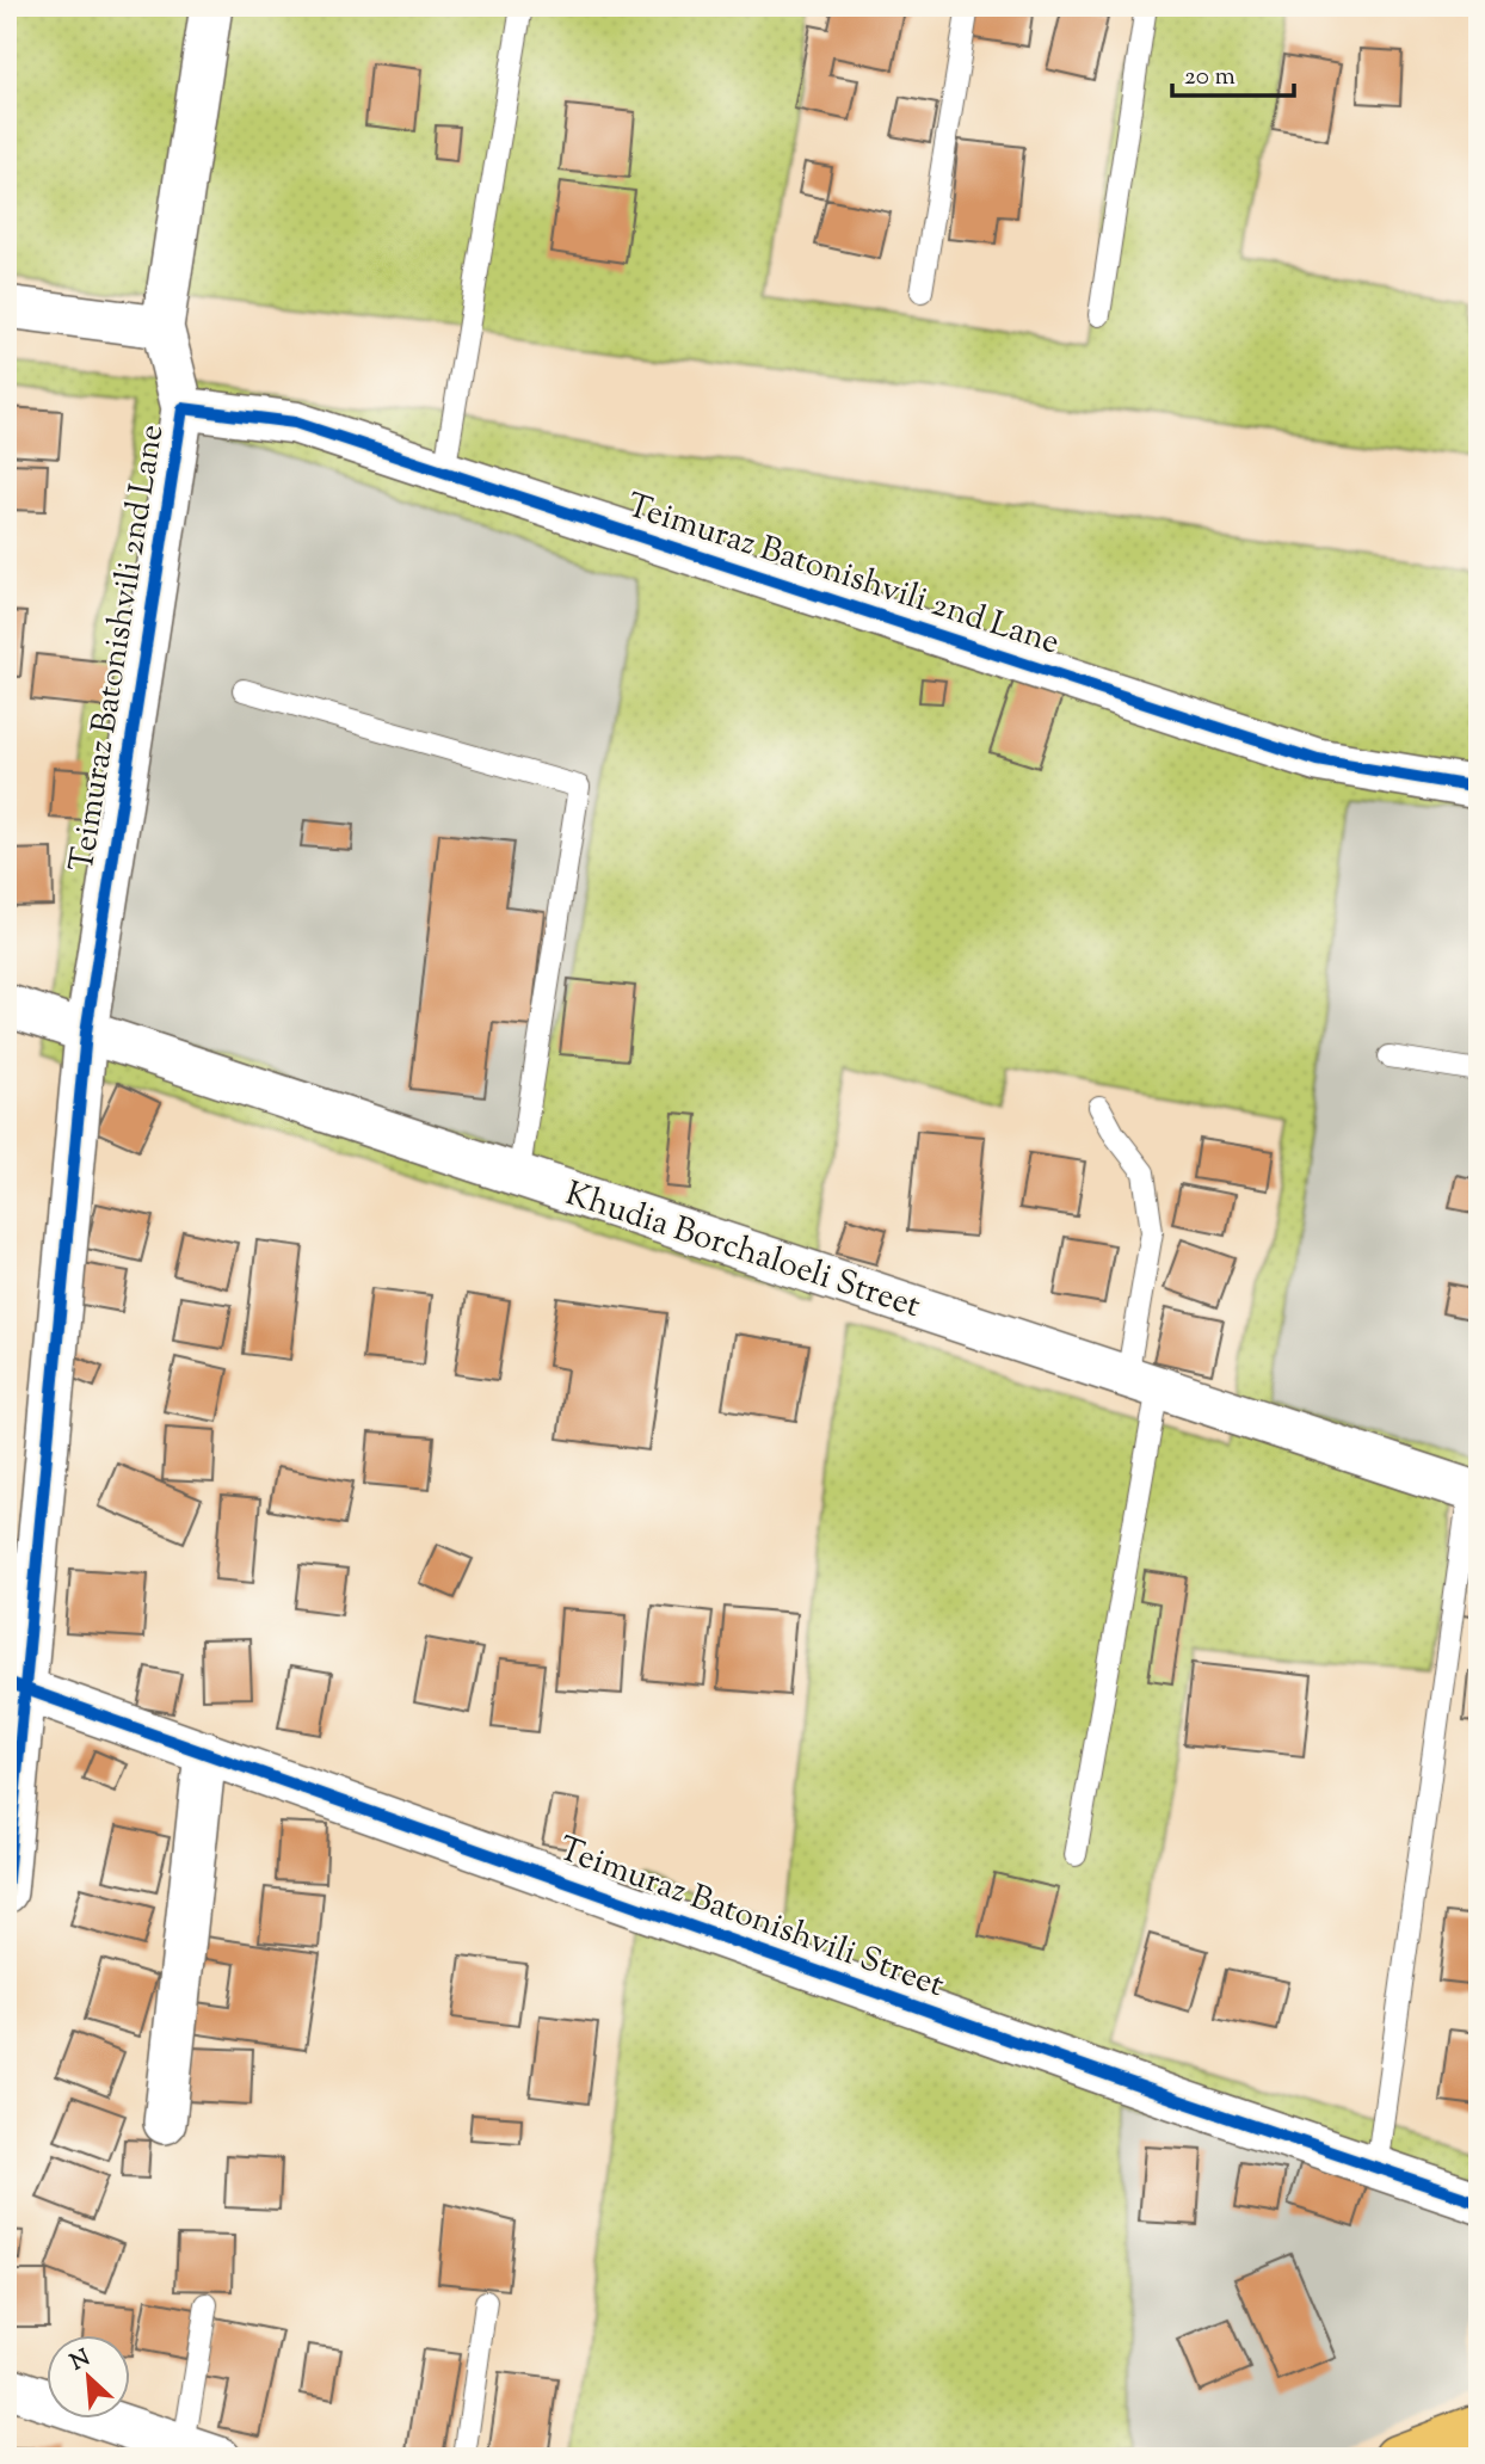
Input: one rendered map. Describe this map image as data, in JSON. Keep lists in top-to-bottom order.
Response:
{
  "streets": {
    "street": ["Teimuraz Batonishvili 2nd Lane", "Khudia Borchaloeli Street", "Teimuraz Batonishvili Street"]
  },
  "crossings": [
    ["Teimuraz Batonishvili 2nd Lane", "Khudia Borchaloeli Street"],
    ["Teimuraz Batonishvili 2nd Lane", "Teimuraz Batonishvili Street"]
  ],
  "scale_bar": "20 m",
  "north": "top left"
}
